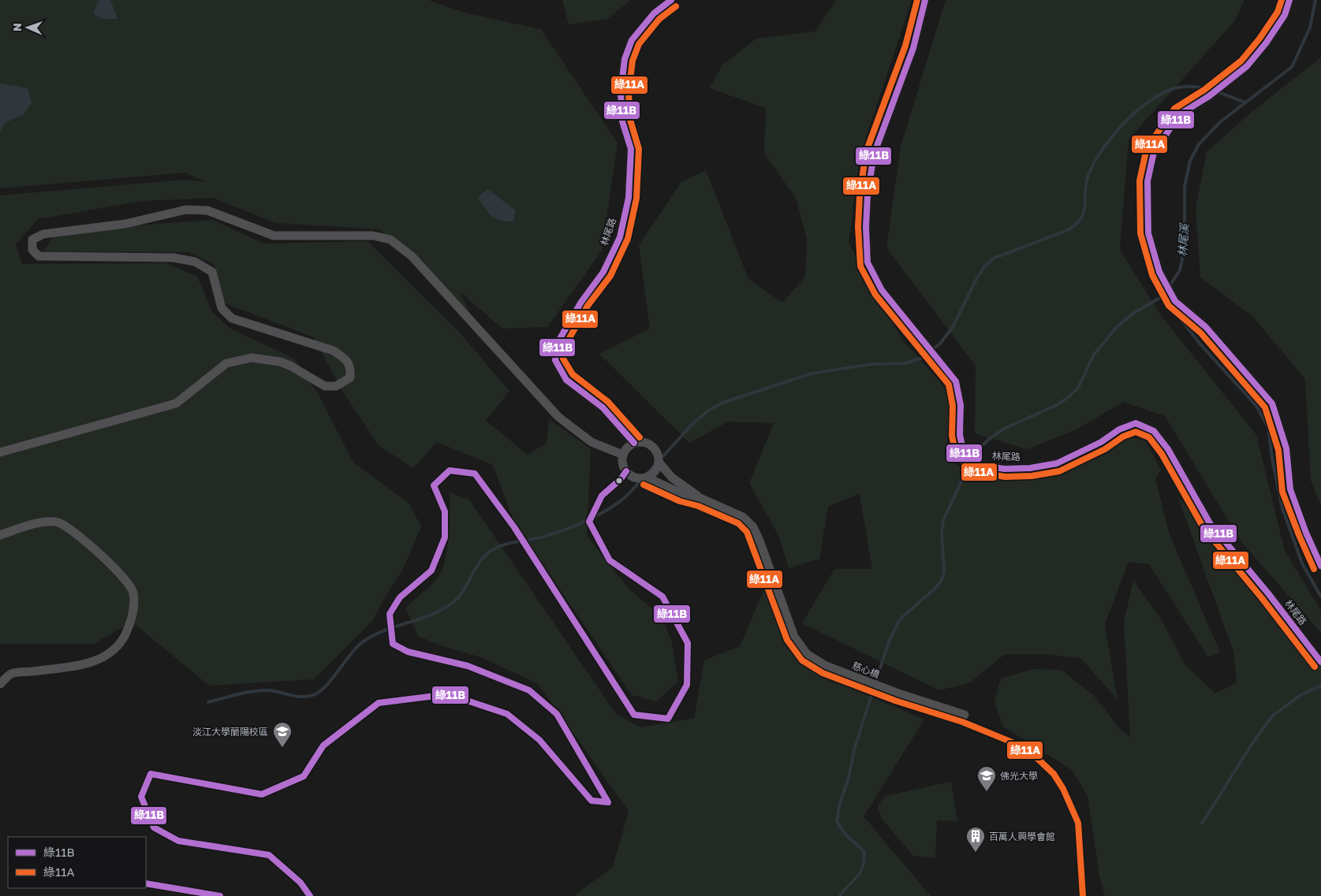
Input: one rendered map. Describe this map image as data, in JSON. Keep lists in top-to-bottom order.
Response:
{
  "streets": {
    "street": ["林尾路", "慈心橋"]
  },
  "water": ["林尾溪"],
  "places": {
    "school or university": ["淡江大學蘭陽校區", "佛光大學"],
    "building": ["百萬人興學會館"]
  },
  "lines": ["transit line 綠11B", "transit line 綠11A"],
  "legend": ["綠11B", "綠11A"],
  "north": "left"
}
